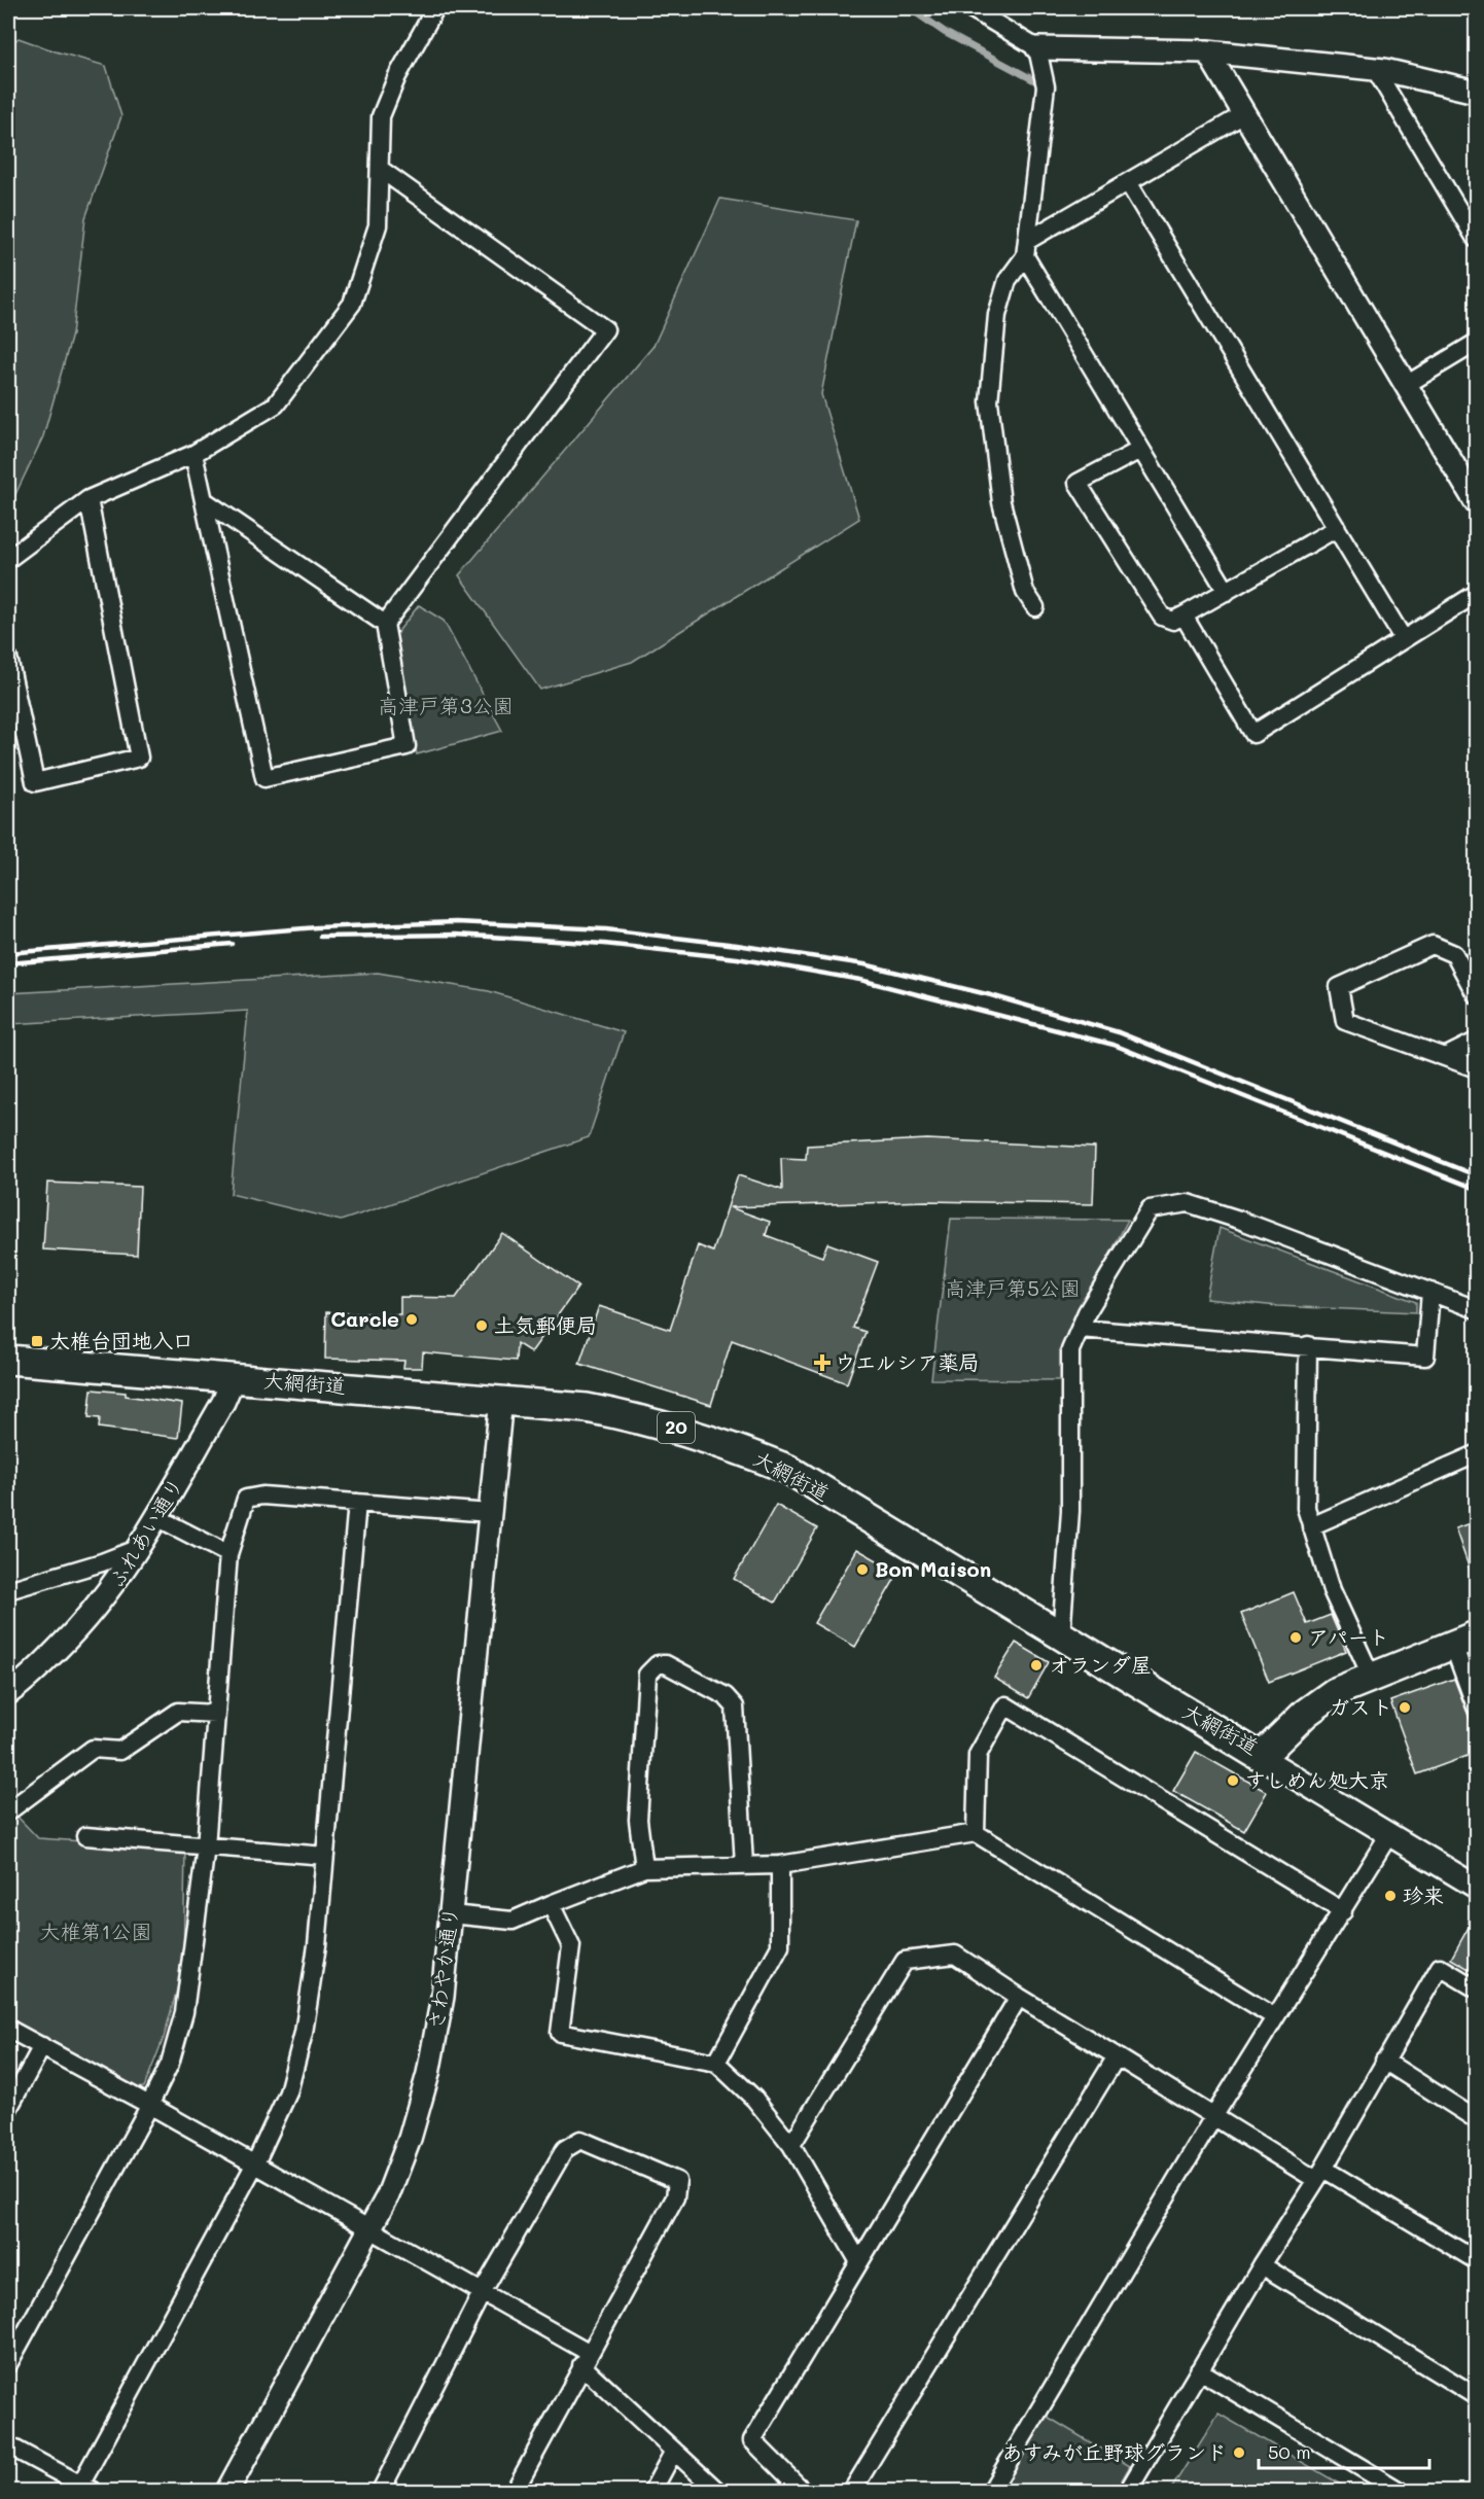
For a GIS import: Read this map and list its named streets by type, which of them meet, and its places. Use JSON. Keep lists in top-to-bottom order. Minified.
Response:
{"streets":{"main road":["大網街道","20"],"street":["ふれあい通り","さわやか通り"]},"crossings":[["大網街道","ふれあい通り"],["大網街道","さわやか通り"]],"parks":["高津戸第3公園","高津戸第5公園","大椎第1公園"],"places":{"other":["Carcle","土気郵便局","Bon Maison","アパート","オランダ屋","ガスト","すしめん処大京","珍来","あすみが丘野球グランド"],"transit":["大椎台団地入口"],"health":["ウエルシア薬局"]},"scale_bar":"50 m"}
